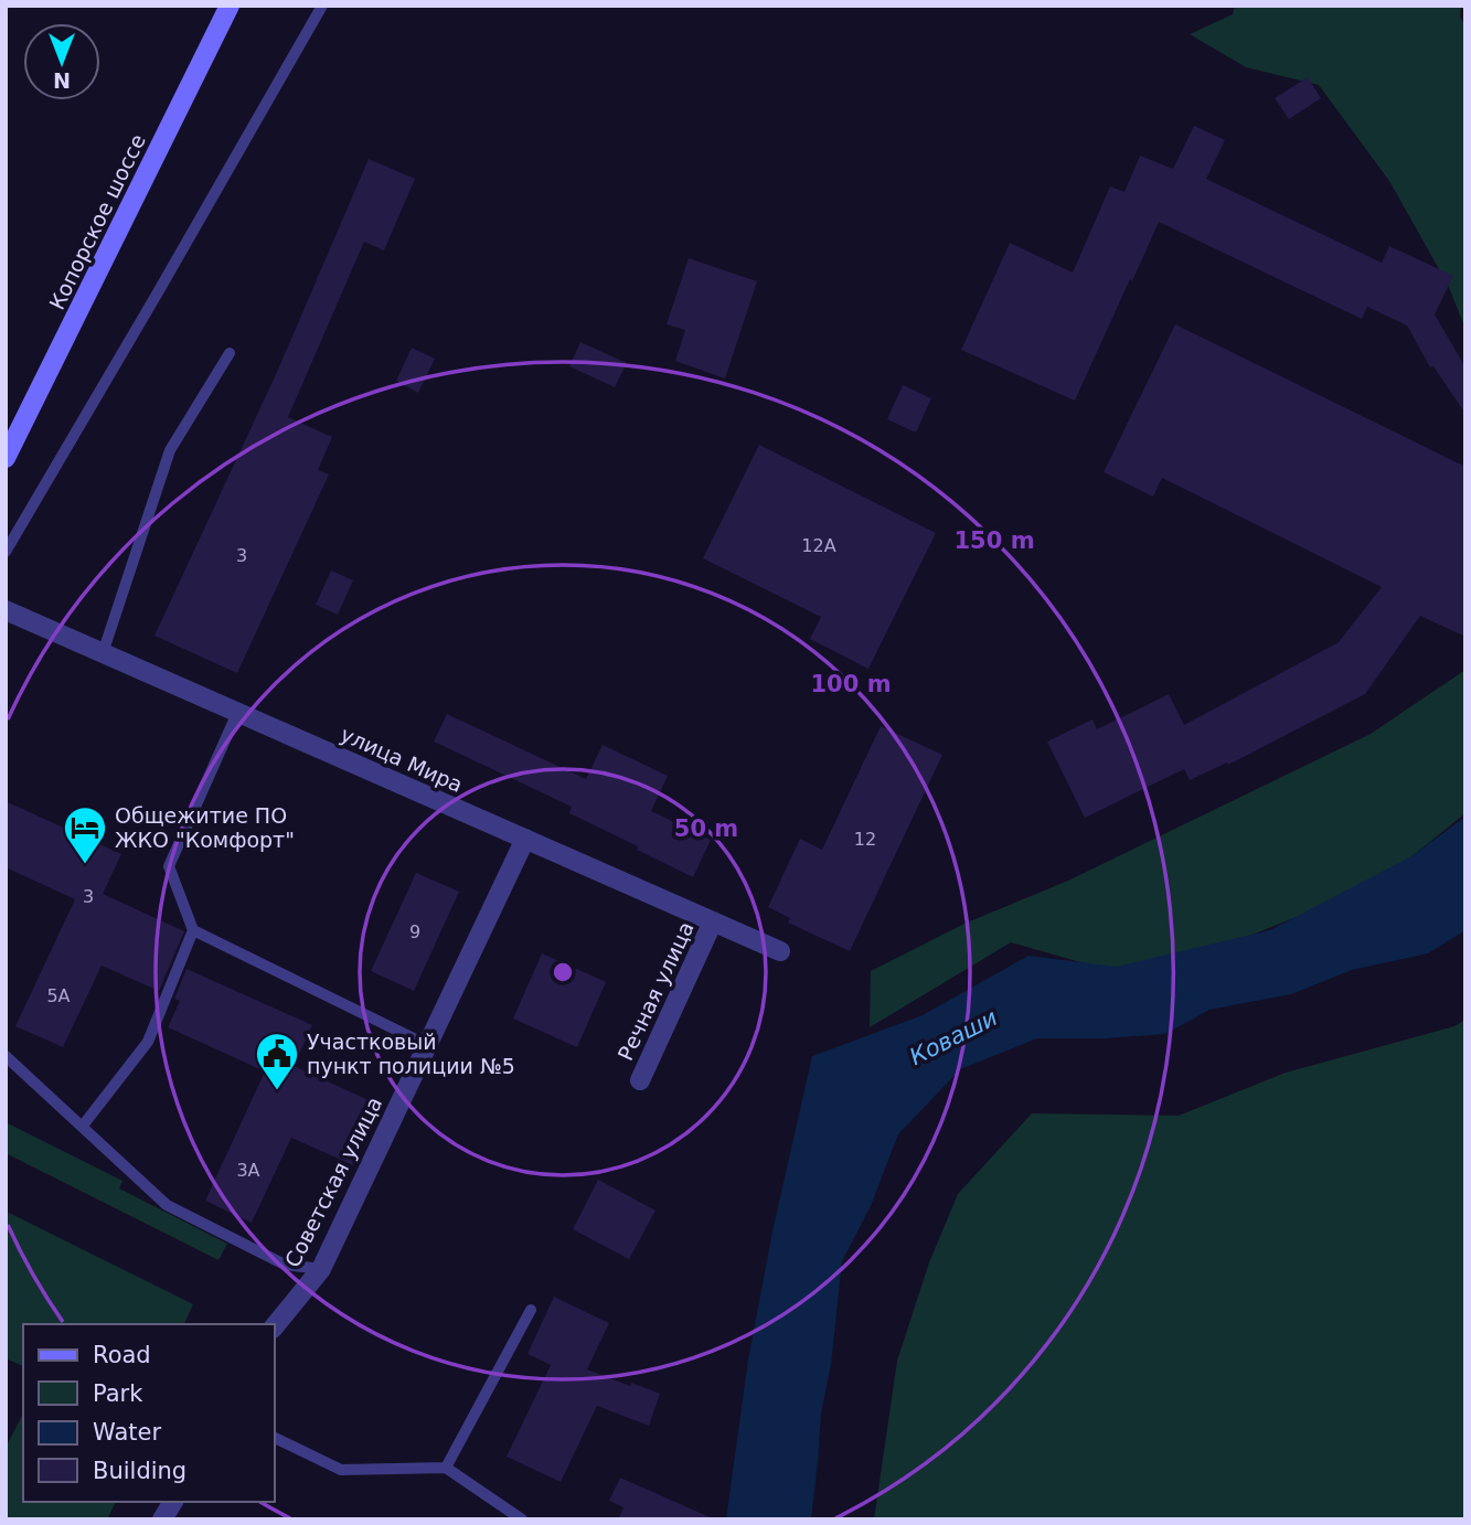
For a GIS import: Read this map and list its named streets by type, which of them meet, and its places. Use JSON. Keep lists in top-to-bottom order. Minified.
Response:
{"streets":{"main road":["Копорское шоссе"],"street":["улица Мира","Речная улица","Советская улица"]},"crossings":[["улица Мира","Речная улица"],["улица Мира","Советская улица"]],"water":["Коваши"],"places":{"hotel":["Общежитие ПО ЖКО \"Комфорт\""],"public building":["Участковый пункт полиции №5"]},"house_numbers":["12А","3","12","3","9","5А","3А"],"legend":["Road","Park","Water","Building"],"north":"bottom","rings":["150 m","100 m","50 m"]}
